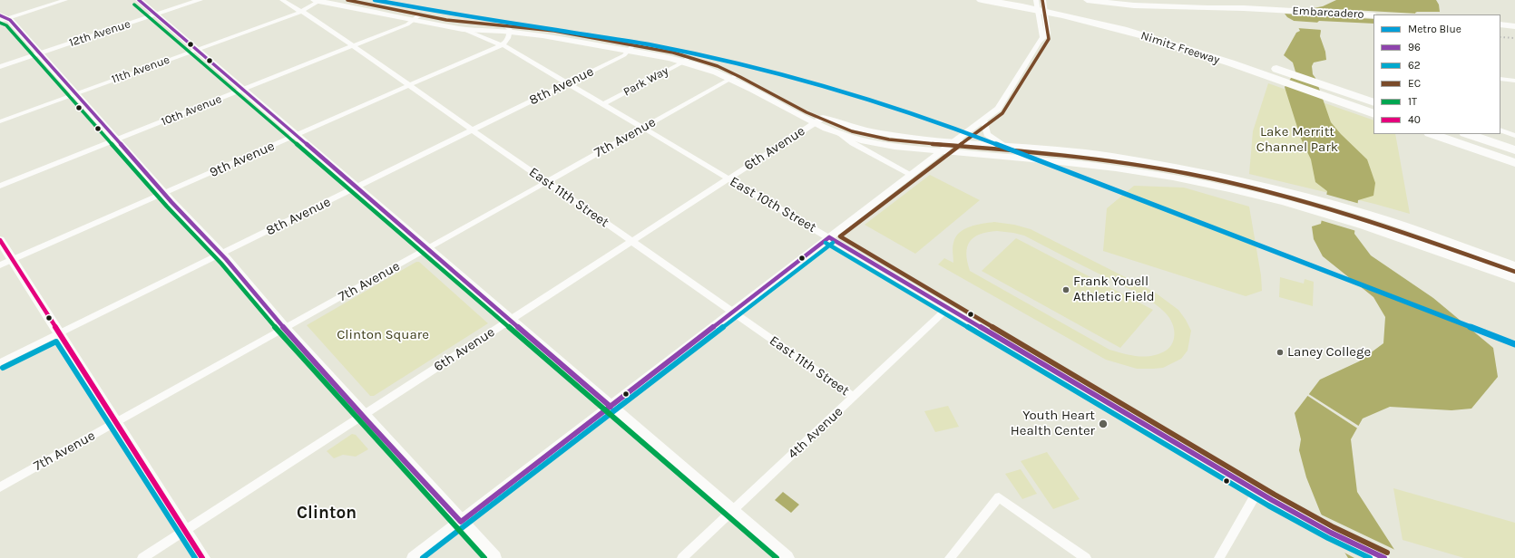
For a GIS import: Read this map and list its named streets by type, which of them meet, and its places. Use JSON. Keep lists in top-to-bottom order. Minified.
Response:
{"streets":{"highway":["Nimitz Freeway"],"main road":["Embarcadero"],"street":["12th Avenue","11th Avenue","Park Way","8th Avenue","10th Avenue","7th Avenue","6th Avenue","9th Avenue","East 11th Street","East 10th Street","4th Avenue"]},"crossings":[["11th Avenue","East 11th Street"],["Park Way","East 10th Street"],["8th Avenue","East 11th Street"],["8th Avenue","East 10th Street"],["10th Avenue","East 11th Street"],["7th Avenue","East 11th Street"],["7th Avenue","East 10th Street"],["6th Avenue","East 11th Street"],["6th Avenue","East 10th Street"],["9th Avenue","East 11th Street"],["9th Avenue","East 10th Street"],["East 11th Street","4th Avenue"],["East 10th Street","4th Avenue"]],"districts":["Clinton"],"parks":["Lake Merritt Channel Park","Clinton Square"],"places":["Frank Youell Athletic Field","Laney College","Youth Heart Health Center"],"lines":["metro line Blue","transit line 96","transit line EC","transit line 1T","transit line 40","transit line 62"],"legend":["Metro Blue","96","62","EC","1T","40"]}
